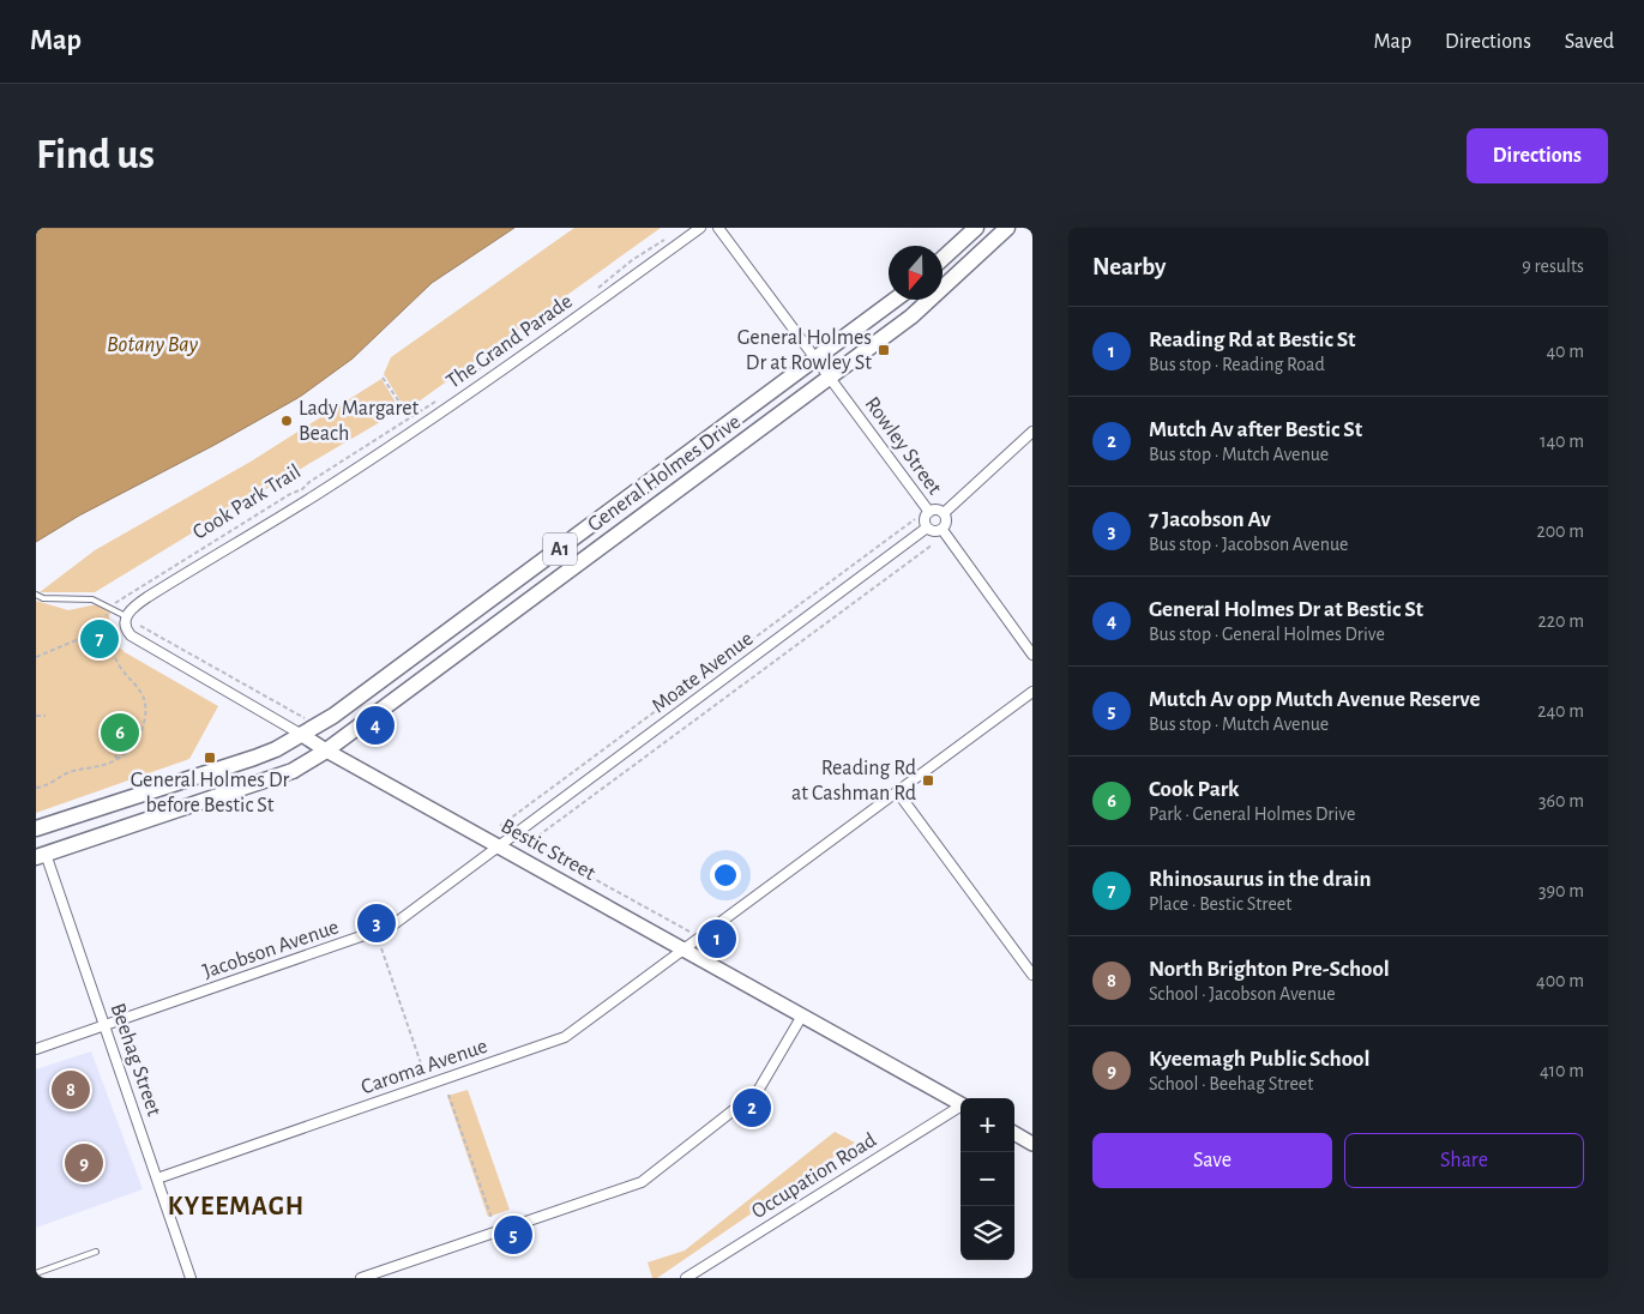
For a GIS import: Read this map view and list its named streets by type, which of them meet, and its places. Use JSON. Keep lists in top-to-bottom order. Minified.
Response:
{"streets":{"highway":["General Holmes Drive","A1"],"main road":["Bestic Street"],"street":["The Grand Parade","Rowley Street","Moate Avenue","Jacobson Avenue","Beehag Street","Caroma Avenue","Occupation Road"],"path":["Cook Park Trail"]},"crossings":[["The Grand Parade","Bestic Street"],["Rowley Street","General Holmes Drive"],["Rowley Street","Moate Avenue"],["General Holmes Drive","Bestic Street"],["General Holmes Drive","Beehag Street"],["Moate Avenue","Bestic Street"],["Moate Avenue","Jacobson Avenue"],["Bestic Street","Jacobson Avenue"],["Bestic Street","Caroma Avenue"],["Jacobson Avenue","Beehag Street"],["Beehag Street","Caroma Avenue"]],"districts":["KYEEMAGH"],"water":["Botany Bay"],"places":{"transit":["General Holmes Dr at Rowley St","General Holmes Dr before Bestic St","Reading Rd at Cashman Rd"],"other":["Lady Margaret Beach"]},"north":"bottom","page":{"header":"Map","nav":["Map","Directions","Saved"],"buttons":["Directions",["Save","Share"]],"title":"Find us","heading":["Nearby","9 results"],"list":[{"mark":"1","name":"Reading Rd at Bestic St","note":"Bus stop · Reading Road","value":"40 m"},{"mark":"2","name":"Mutch Av after Bestic St","note":"Bus stop · Mutch Avenue","value":"140 m"},{"mark":"3","name":"7 Jacobson Av","note":"Bus stop · Jacobson Avenue","value":"200 m"},{"mark":"4","name":"General Holmes Dr at Bestic St","note":"Bus stop · General Holmes Drive","value":"220 m"},{"mark":"5","name":"Mutch Av opp Mutch Avenue Reserve","note":"Bus stop · Mutch Avenue","value":"240 m"},{"mark":"6","name":"Cook Park","note":"Park · General Holmes Drive","value":"360 m"},{"mark":"7","name":"Rhinosaurus in the drain","note":"Place · Bestic Street","value":"390 m"},{"mark":"8","name":"North Brighton Pre-School","note":"School · Jacobson Avenue","value":"400 m"},{"mark":"9","name":"Kyeemagh Public School","note":"School · Beehag Street","value":"410 m"}],"pins":["7","4","6","3","1","8","2","9","5"],"map_buttons":["+","−"]}}
